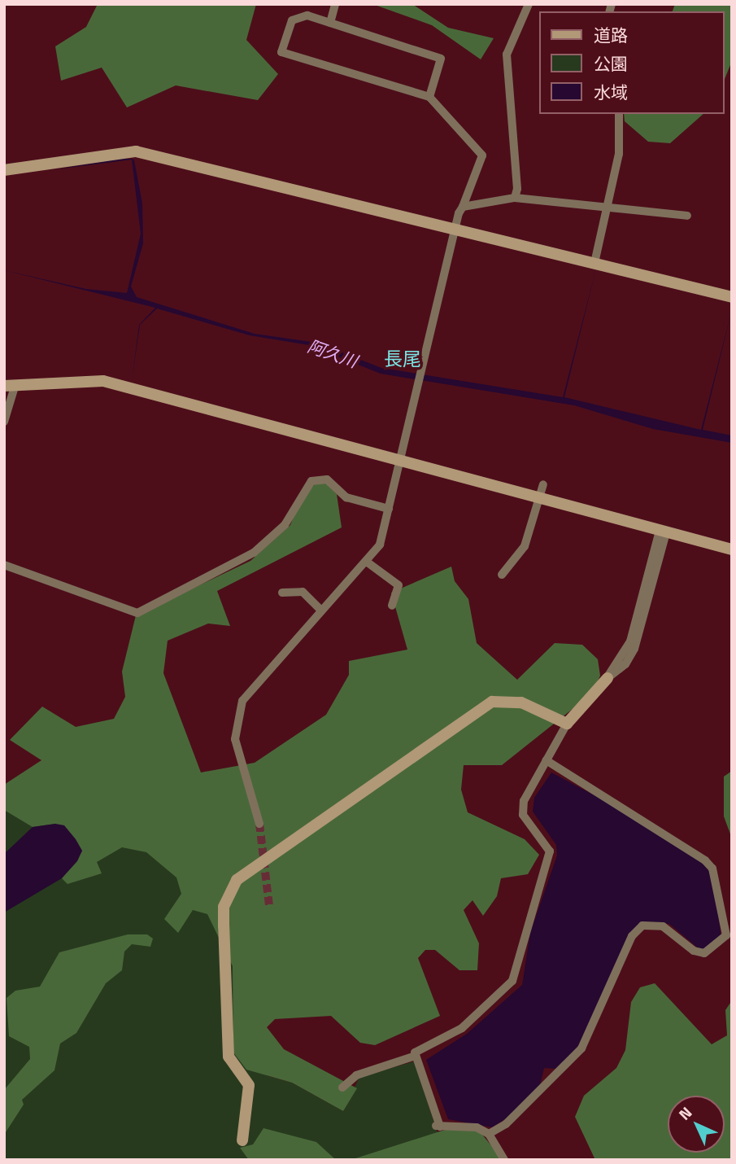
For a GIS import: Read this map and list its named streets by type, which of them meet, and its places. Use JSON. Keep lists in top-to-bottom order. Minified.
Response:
{"districts":["長尾"],"water":["阿久川"],"legend":["道路","公園","水域"],"north":"top left"}
